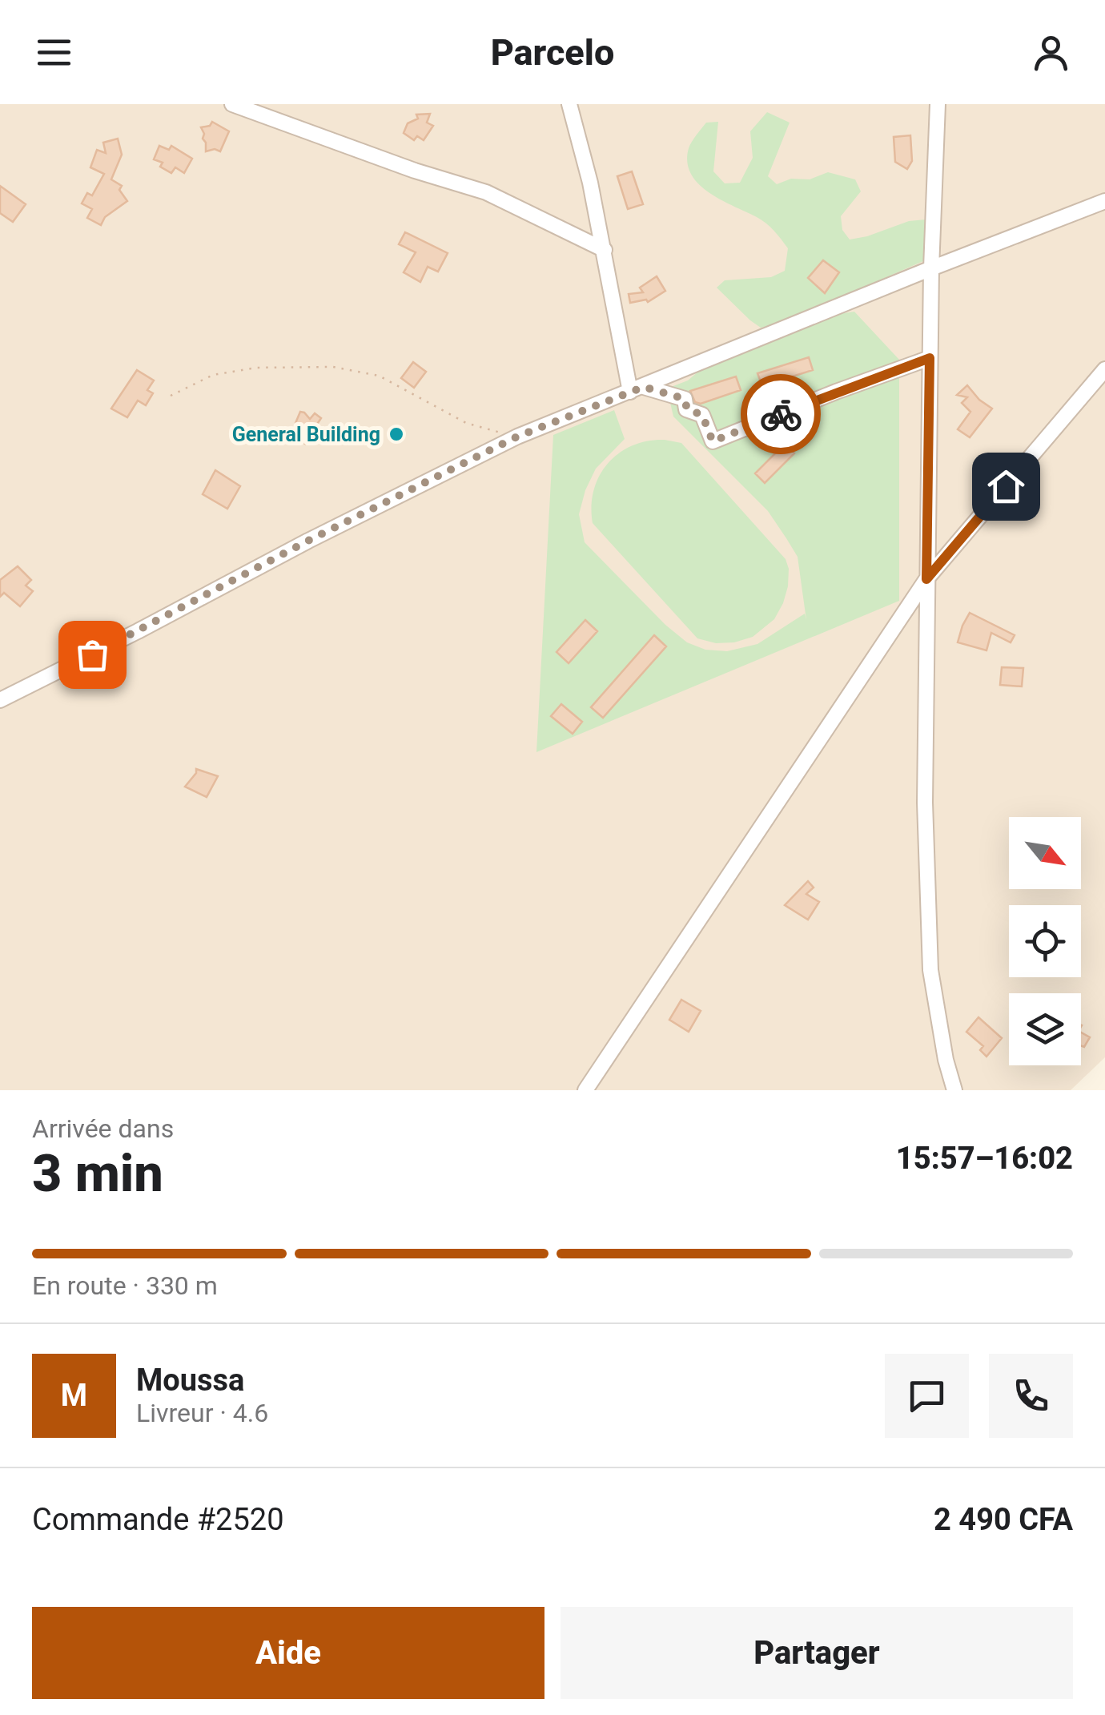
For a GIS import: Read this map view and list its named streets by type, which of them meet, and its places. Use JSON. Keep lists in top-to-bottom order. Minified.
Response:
{"places":["General Building"],"north":"bottom right","page":{"header":"Parcelo","heading":["3 min","Arrivée dans","15:57–16:02"],"panel":["Moussa","Livreur · 4.6","Commande #2520","2 490 CFA"],"bar":"En route · 330 m","round":"M","buttons":["Aide","Partager"]}}
